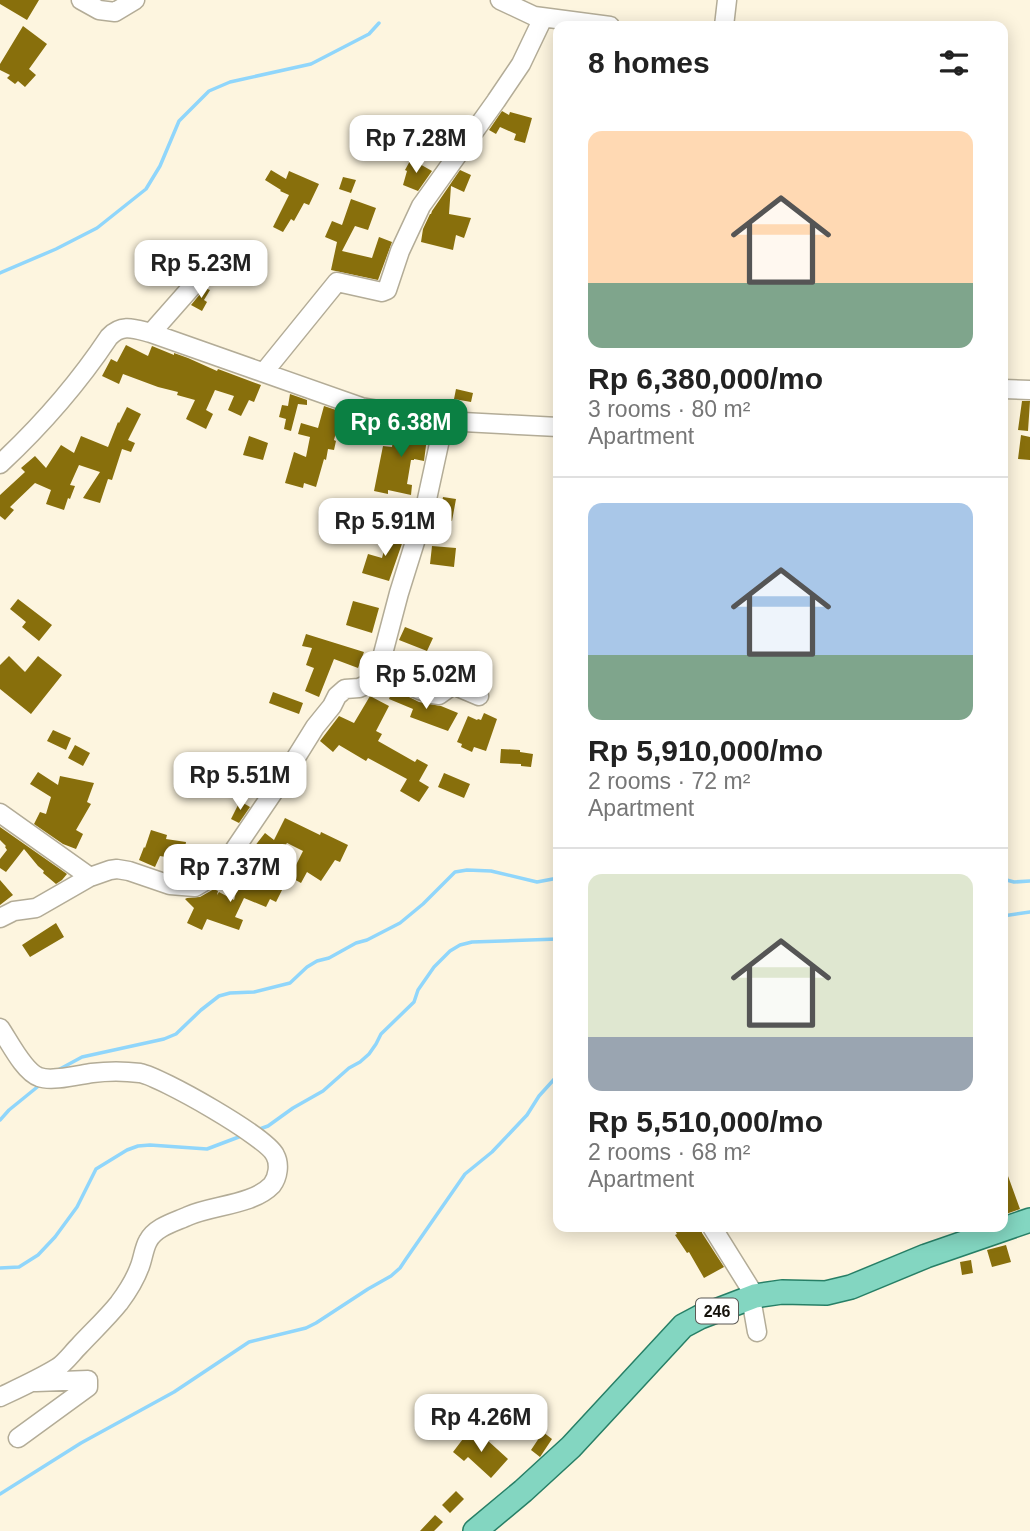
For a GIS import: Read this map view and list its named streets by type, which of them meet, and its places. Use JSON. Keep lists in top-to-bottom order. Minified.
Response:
{"streets":{"main road":["246"]},"page":{"heading":"8 homes","list":[{"name":"Rp 6,380,000/mo","note":"3 rooms · 80 m² · Apartment"},{"name":"Rp 5,910,000/mo","note":"2 rooms · 72 m² · Apartment"},{"name":"Rp 5,510,000/mo","note":"2 rooms · 68 m² · Apartment"}],"price":["Rp 7.28M","Rp 5.23M","Rp 6.38M","Rp 5.91M","Rp 5.02M","Rp 5.51M","Rp 7.37M","Rp 4.26M"]}}
